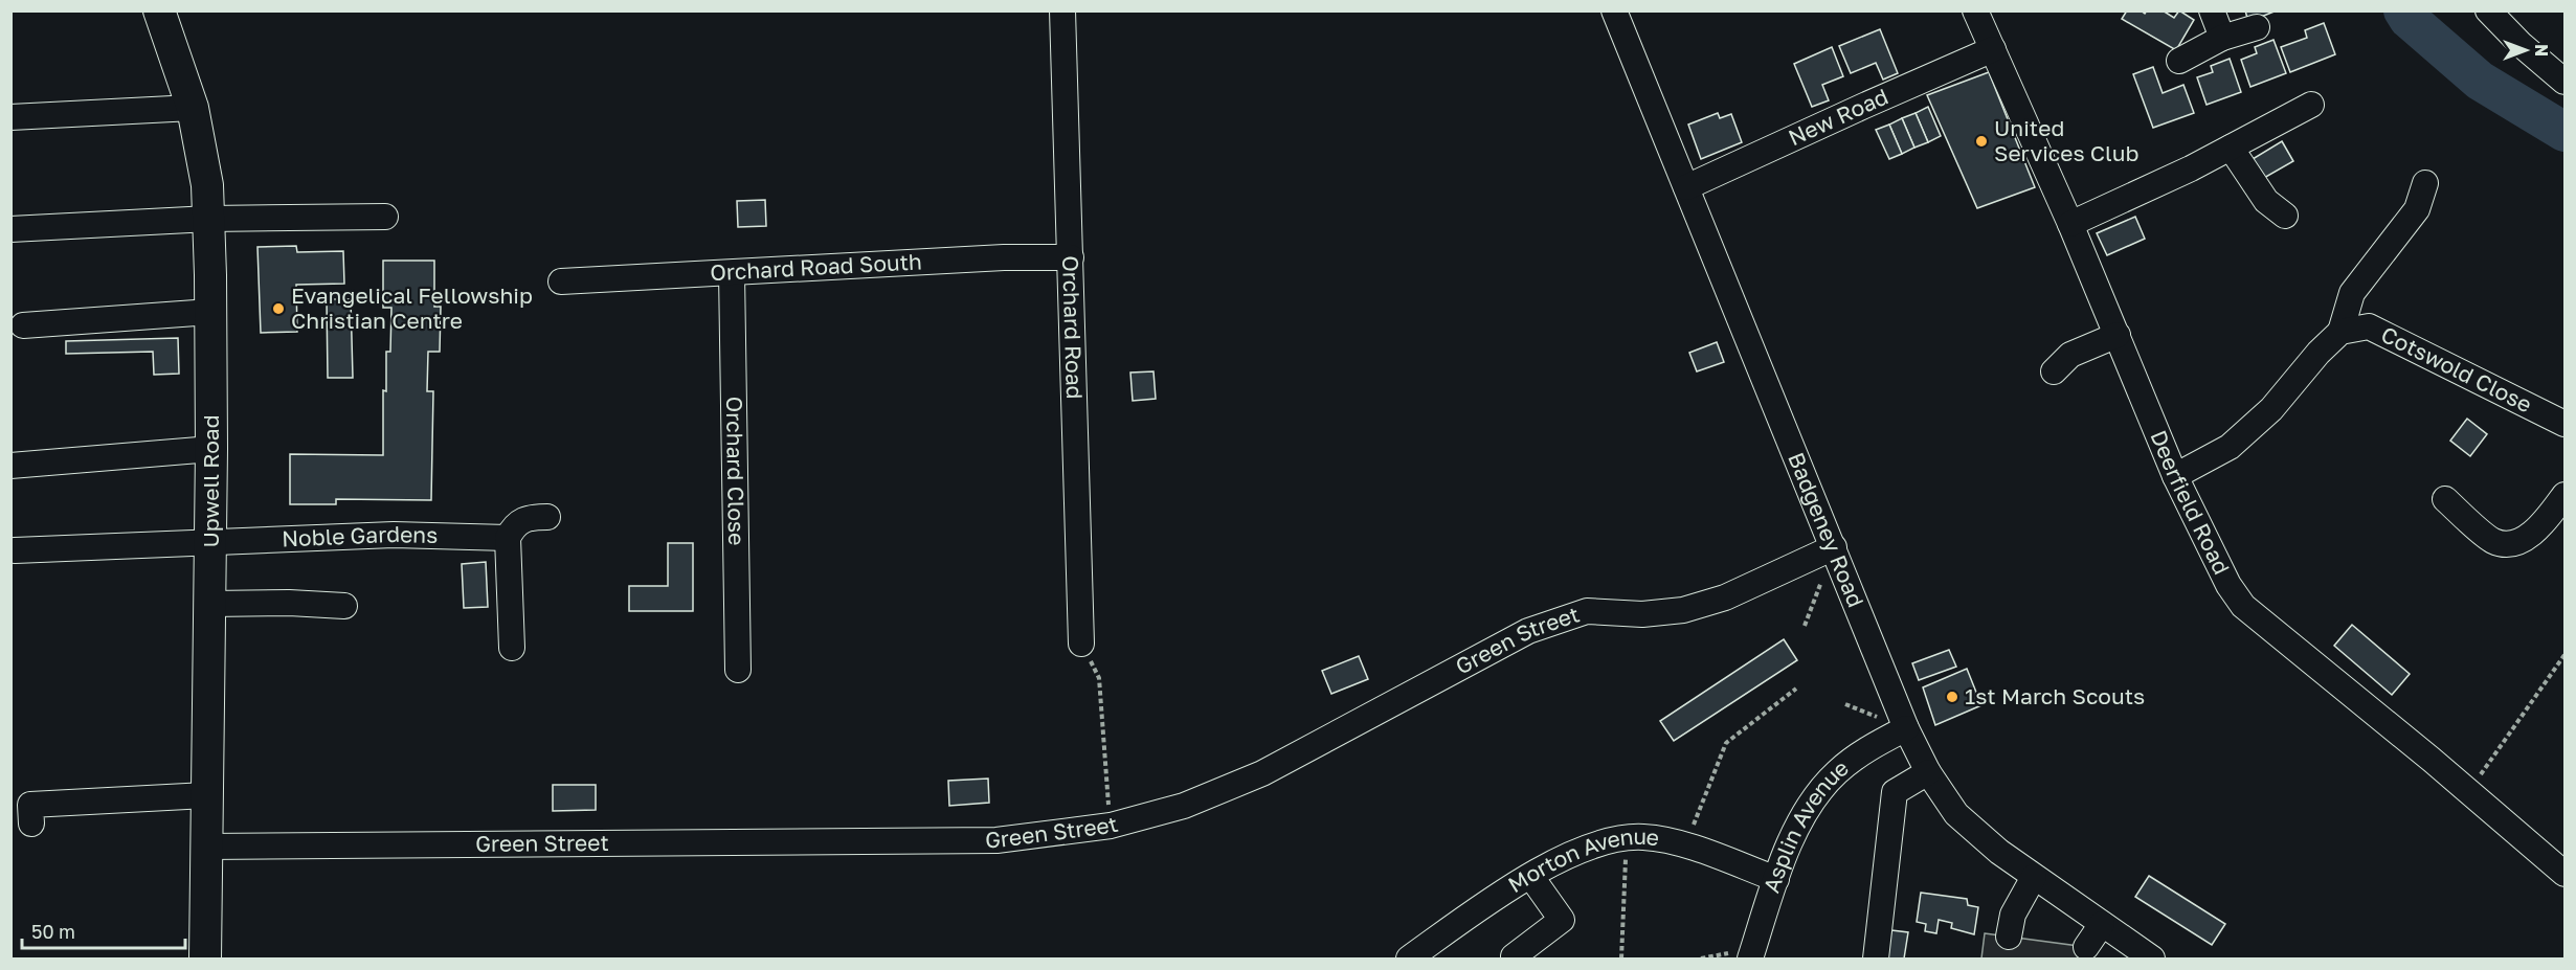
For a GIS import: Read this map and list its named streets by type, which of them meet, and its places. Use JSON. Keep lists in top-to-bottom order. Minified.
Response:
{"streets":{"main road":["Upwell Road"],"street":["New Road","Orchard Road South","Orchard Road","Cotswold Close","Orchard Close","Deerfield Road","Badgeney Road","Noble Gardens","Green Street","Asplin Avenue","Morton Avenue"]},"crossings":[["New Road","Deerfield Road"],["New Road","Badgeney Road"],["Orchard Road South","Orchard Road"],["Orchard Road South","Orchard Close"],["Upwell Road","Noble Gardens"],["Upwell Road","Green Street"],["Badgeney Road","Green Street"],["Badgeney Road","Asplin Avenue"],["Asplin Avenue","Morton Avenue"]],"places":["United Services Club","Evangelical Fellowship Christian Centre","1st March Scouts"],"scale_bar":"50 m","north":"right"}
